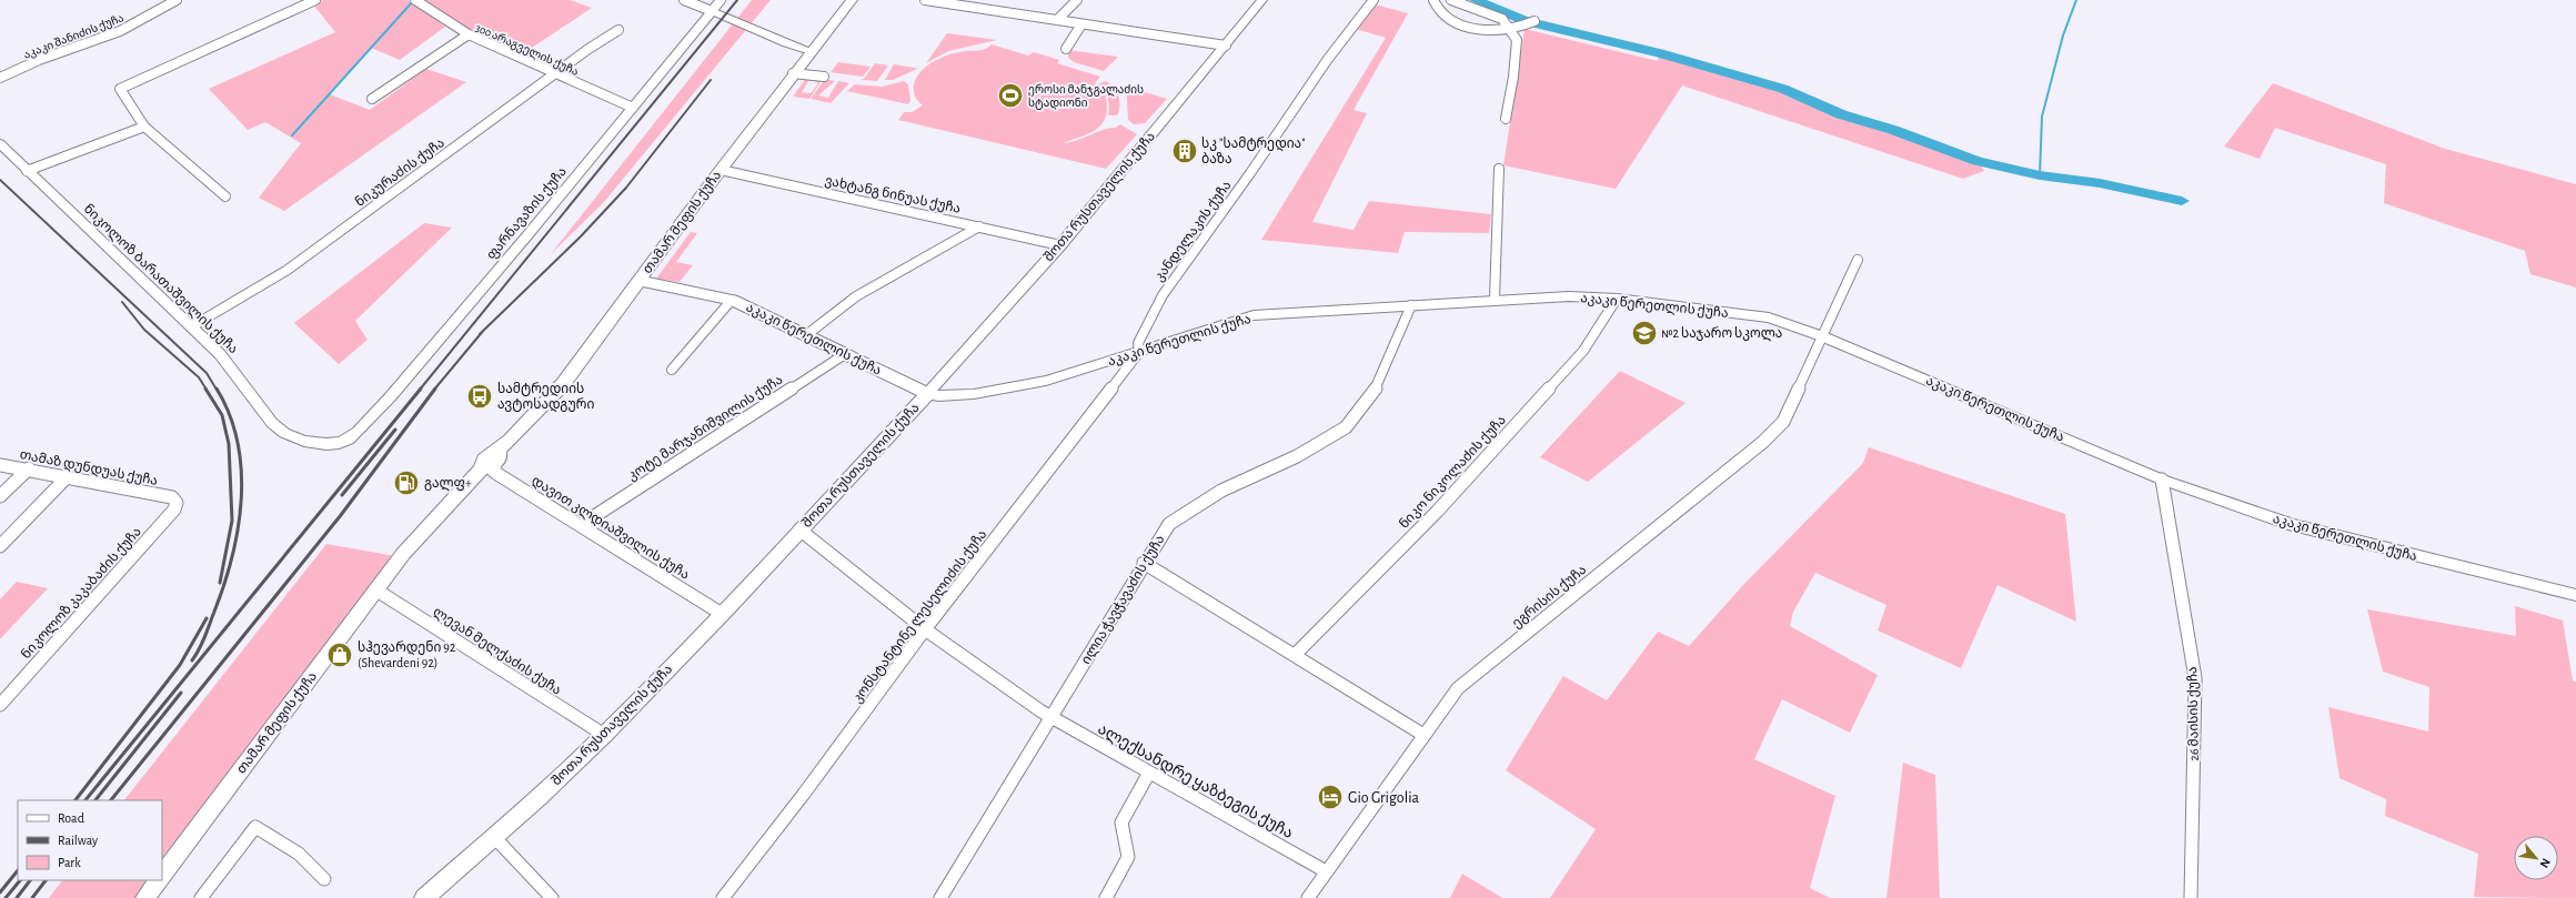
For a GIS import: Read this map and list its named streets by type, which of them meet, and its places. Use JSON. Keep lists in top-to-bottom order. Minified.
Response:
{"streets":{"main road":["შოთა რუსთაველის ქუჩა","თამარ მეფის ქუჩა","აკაკი წერეთლის ქუჩა"],"street":["აკაკი შანიძის ქუჩა","300 არაგველის ქუჩა","ნიკურაძის ქუჩა","ვახტანგ ნინუას ქუჩა","ფარნავაზის ქუჩა","კანდელაკის ქუჩა","ნიკოლოზ ბარათაშვილის ქუჩა","კოტე მარჯანიშვილის ქუჩა","თამაზ დუნდუას ქუჩა","ნიკო ნიკოლაძის ქუჩა","დავით კლდიაშვილის ქუჩა","ნიკოლოზ კაკაბაძის ქუჩა","ეგრისის ქუჩა","ილია ჭავჭავაძის ქუჩა","კონსტანტინე ლესელიძის ქუჩა","ლევან მელქაძის ქუჩა","26 მაისის ქუჩა","ალექსანდრე ყაზბეგის ქუჩა"]},"crossings":[["300 არაგველის ქუჩა","ნიკურაძის ქუჩა"],["300 არაგველის ქუჩა","ფარნავაზის ქუჩა"],["ნიკურაძის ქუჩა","ნიკოლოზ ბარათაშვილის ქუჩა"],["ვახტანგ ნინუას ქუჩა","შოთა რუსთაველის ქუჩა"],["ვახტანგ ნინუას ქუჩა","თამარ მეფის ქუჩა"],["შოთა რუსთაველის ქუჩა","აკაკი წერეთლის ქუჩა"],["შოთა რუსთაველის ქუჩა","დავით კლდიაშვილის ქუჩა"],["შოთა რუსთაველის ქუჩა","ლევან მელქაძის ქუჩა"],["შოთა რუსთაველის ქუჩა","ალექსანდრე ყაზბეგის ქუჩა"],["ფარნავაზის ქუჩა","ნიკოლოზ ბარათაშვილის ქუჩა"],["თამარ მეფის ქუჩა","აკაკი წერეთლის ქუჩა"],["თამარ მეფის ქუჩა","დავით კლდიაშვილის ქუჩა"],["თამარ მეფის ქუჩა","ლევან მელქაძის ქუჩა"],["კანდელაკის ქუჩა","აკაკი წერეთლის ქუჩა"],["კანდელაკის ქუჩა","კონსტანტინე ლესელიძის ქუჩა"],["აკაკი წერეთლის ქუჩა","კოტე მარჯანიშვილის ქუჩა"],["აკაკი წერეთლის ქუჩა","ნიკო ნიკოლაძის ქუჩა"],["აკაკი წერეთლის ქუჩა","ეგრისის ქუჩა"],["აკაკი წერეთლის ქუჩა","ილია ჭავჭავაძის ქუჩა"],["აკაკი წერეთლის ქუჩა","კონსტანტინე ლესელიძის ქუჩა"],["აკაკი წერეთლის ქუჩა","26 მაისის ქუჩა"],["კოტე მარჯანიშვილის ქუჩა","დავით კლდიაშვილის ქუჩა"],["თამაზ დუნდუას ქუჩა","ნიკოლოზ კაკაბაძის ქუჩა"],["ეგრისის ქუჩა","ალექსანდრე ყაზბეგის ქუჩა"],["ილია ჭავჭავაძის ქუჩა","ალექსანდრე ყაზბეგის ქუჩა"],["კონსტანტინე ლესელიძის ქუჩა","ალექსანდრე ყაზბეგის ქუჩა"]],"places":{"sports":["ეროსი მანჯგალაძის სტადიონი"],"building":["სკ \"სამტრედია\" ბაზა"],"school or university":["№2 საჯარო სკოლა"],"bus stop":["სამტრედიის ავტოსადგური"],"fuel station":["გალფ+"],"shop":["სჰევარდენი 92 (Shevardeni 92)"],"hotel":["Gio Grigolia"]},"legend":["Road","Railway","Park"],"north":"bottom right"}
